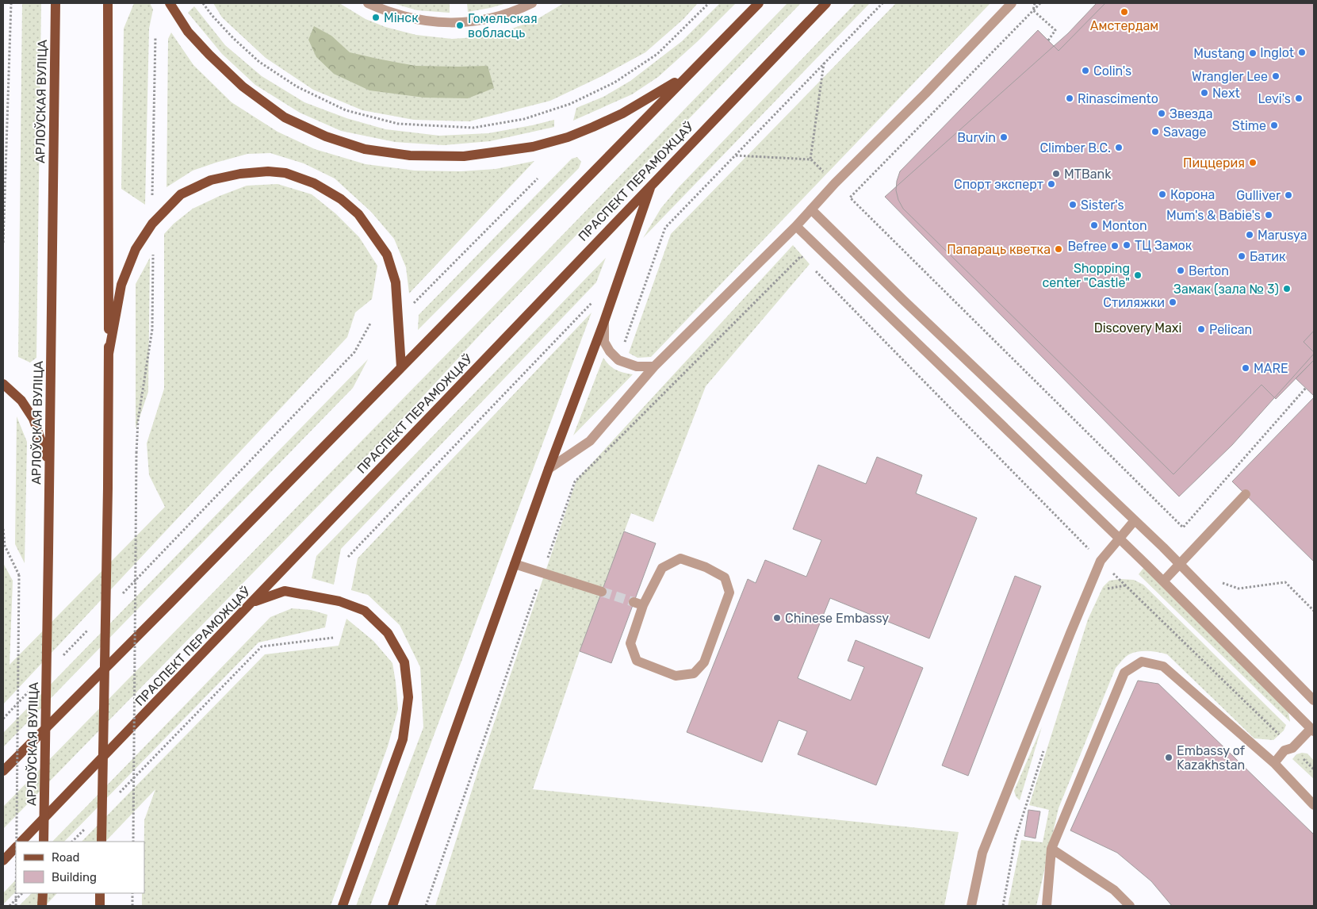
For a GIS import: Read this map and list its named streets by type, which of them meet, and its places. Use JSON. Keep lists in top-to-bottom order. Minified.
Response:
{"streets":{"main road":["АРЛОЎСКАЯ ВУЛІЦА","ПРАСПЕКТ ПЕРАМОЖЦАЎ"]},"parks":["Discovery Maxi"],"places":["Амстердам","Мінск","Гомельская вобласць","Inglot","Mustang","Colin's","Wrangler Lee","Next","Rinascimento","Levi's","Звезда","Stime","Savage","Burvin","Climber B.C.","Пиццерия","MTBank","Спорт эксперт","Корона","Gulliver","Sister's","Mum's & Babie's","Monton","Marusya","ТЦ Замок","Befree","Папараць кветка","Батик","Berton","Shopping center \"Castle\"","Замак (зала № 3)","Стиляжки","Pelican","MARE","Chinese Embassy","Embassy of Kazakhstan"],"legend":["Road","Building"]}
